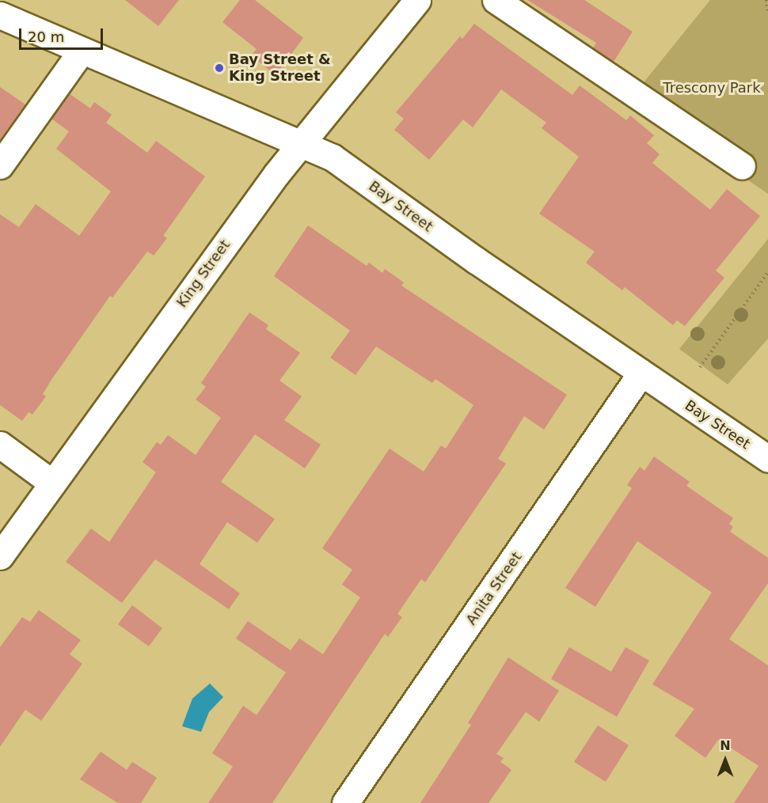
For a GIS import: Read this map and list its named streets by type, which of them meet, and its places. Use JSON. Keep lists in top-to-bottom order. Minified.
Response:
{"streets":{"street":["Bay Street","King Street","Anita Street"]},"crossings":[["Bay Street","King Street"],["Bay Street","Anita Street"]],"parks":["Trescony Park"],"places":["Bay Street & King Street"],"scale_bar":"20 m","north":"top"}
